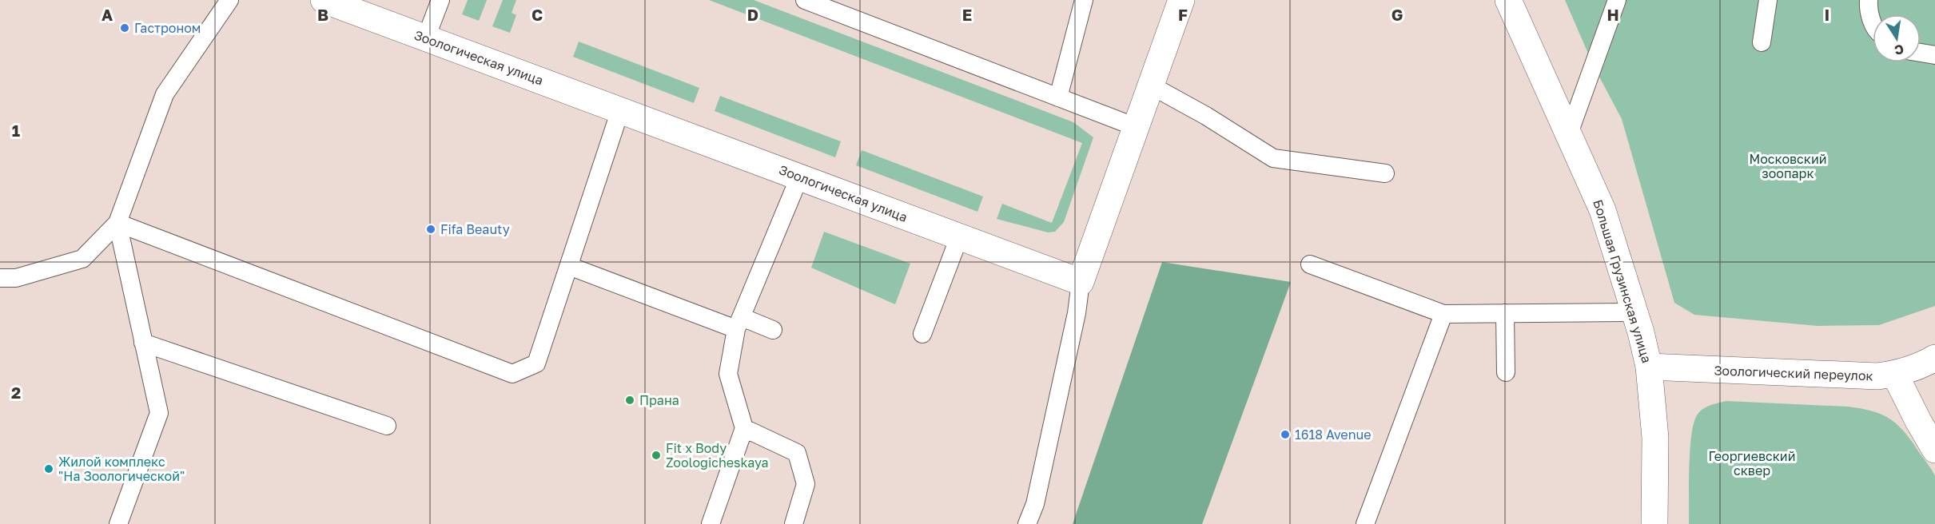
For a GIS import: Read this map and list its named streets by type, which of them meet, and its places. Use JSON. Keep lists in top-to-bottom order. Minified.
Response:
{"streets":{"street":["Зоологическая улица","Большая Грузинская улица","Зоологический переулок"]},"crossings":[["Большая Грузинская улица","Зоологический переулок"]],"parks":["Московский зоопарк","Георгиевский сквер"],"places":["Гастроном","Fifa Beauty","Прана","1618 Avenue","Fit x Body Zoologicheskaya","Жилой комплекс \"На Зоологической\""],"north":"bottom","grid":{"columns":["A","B","C","D","E","F","G","H","I"],"rows":["1","2"]}}
